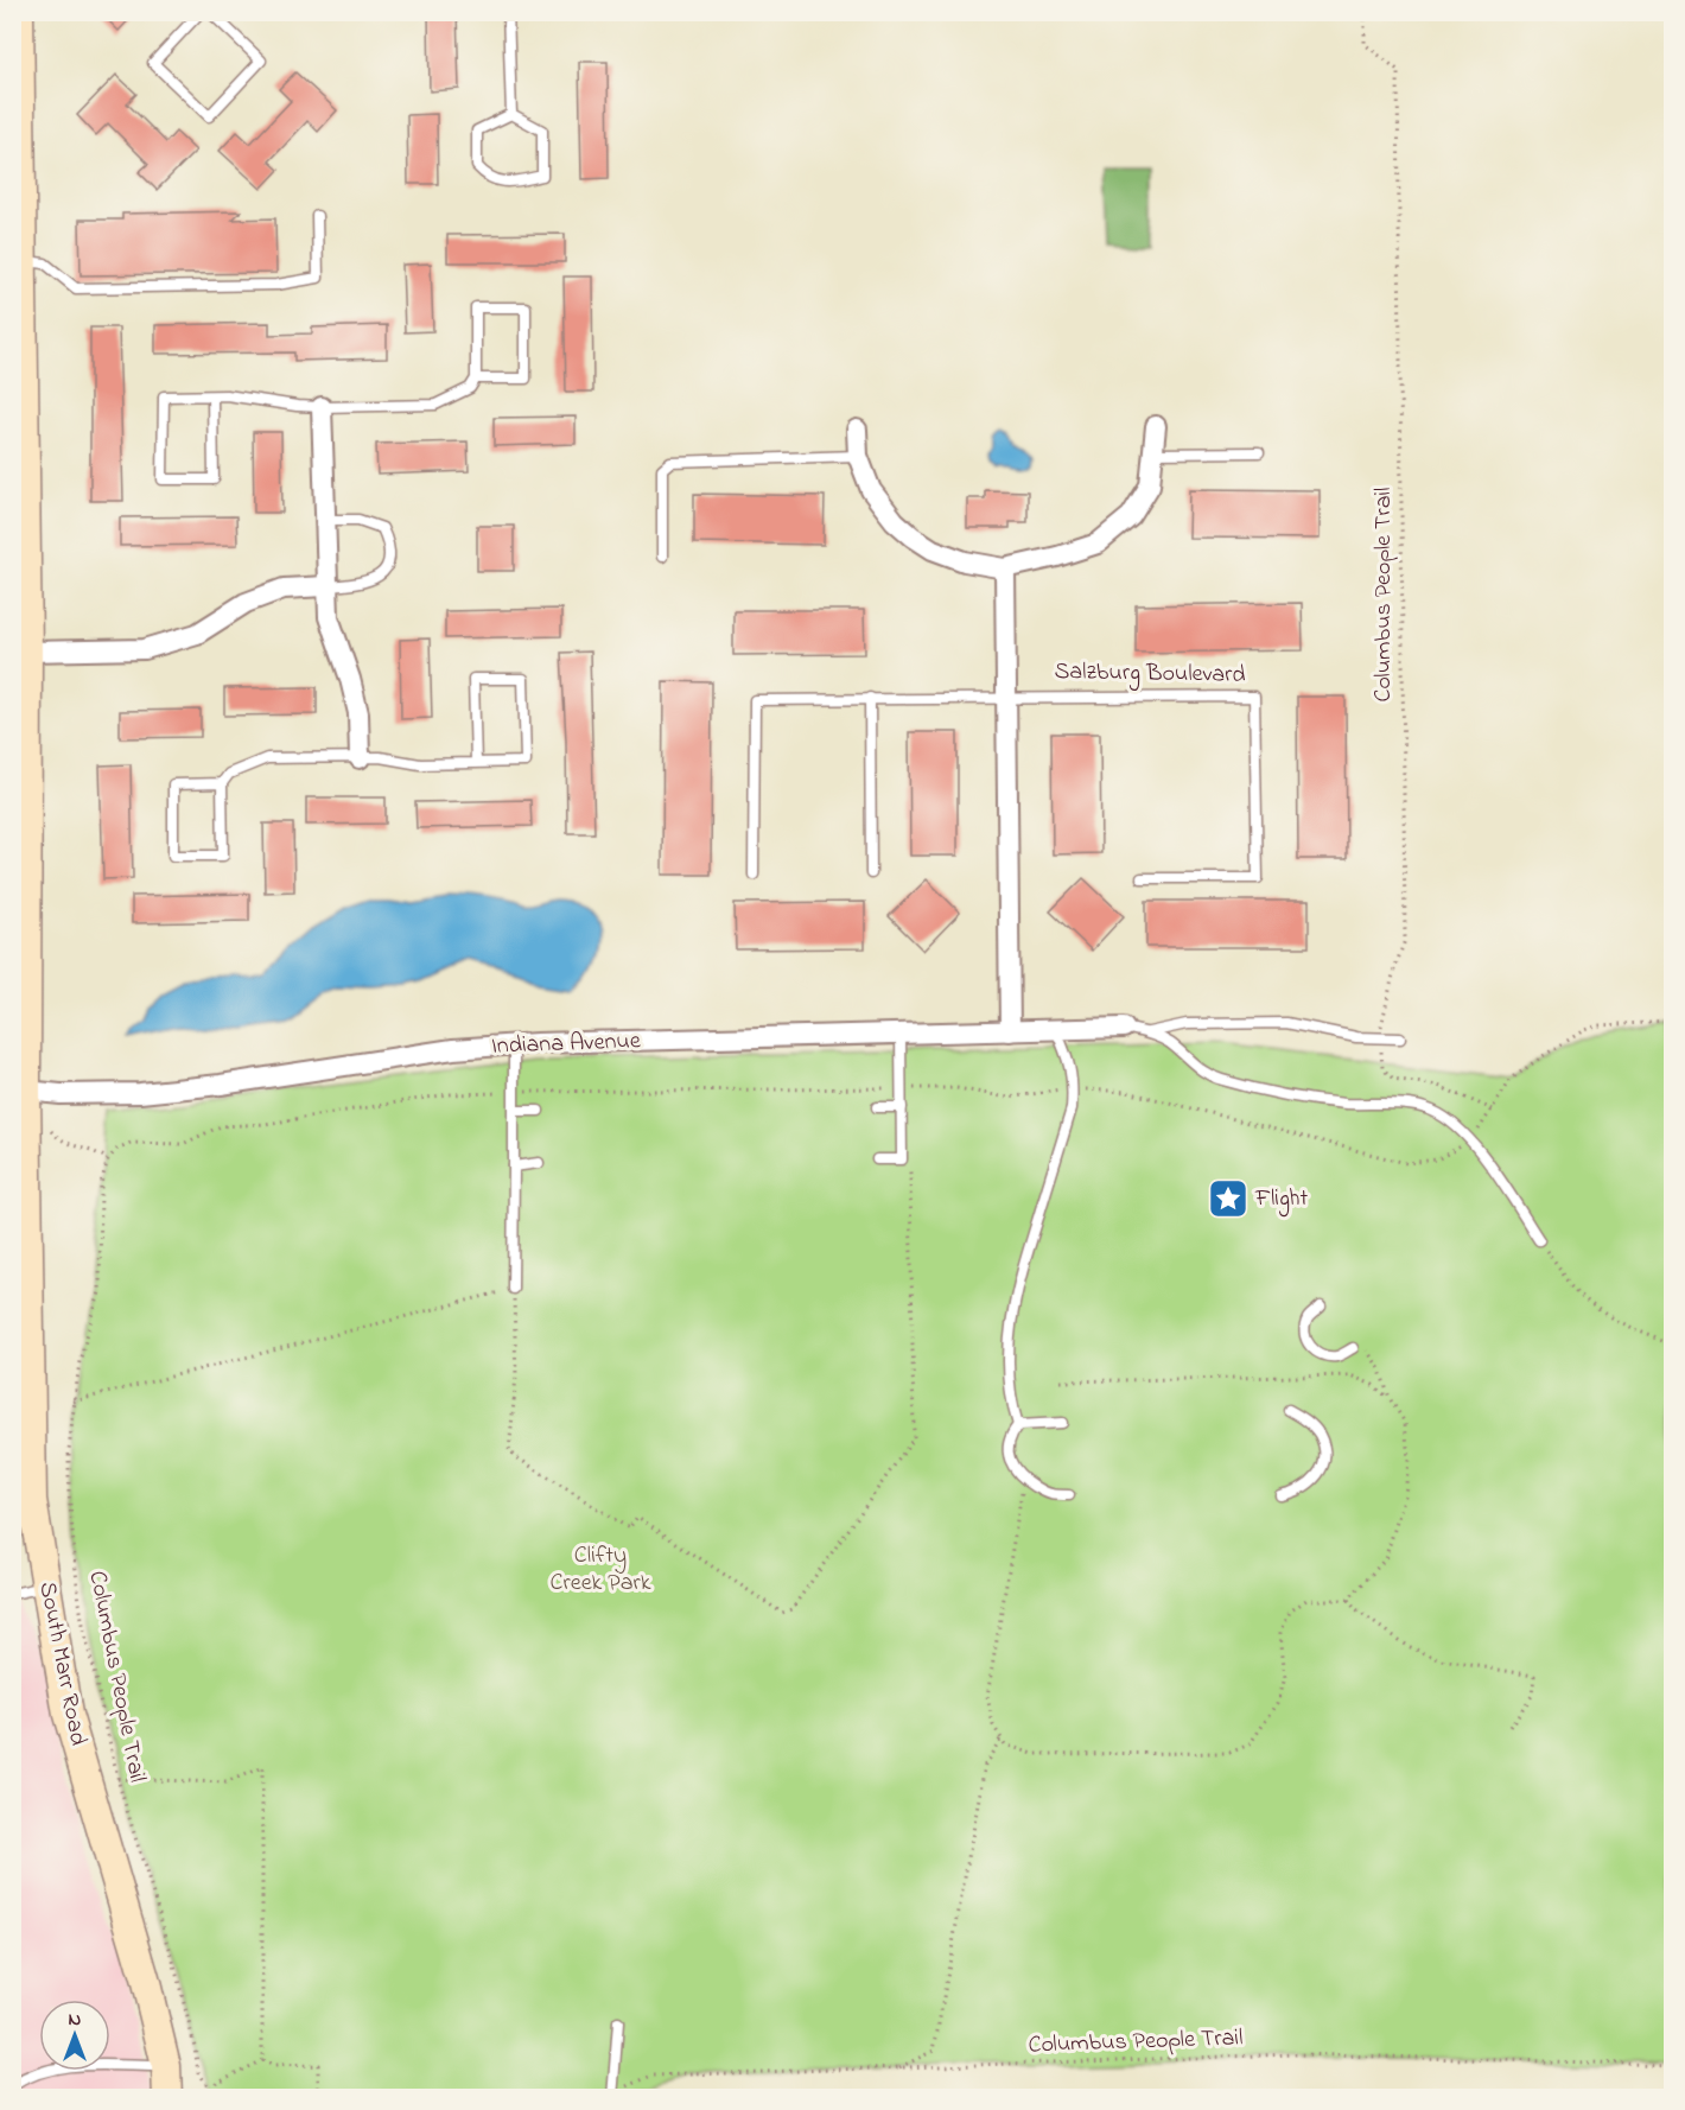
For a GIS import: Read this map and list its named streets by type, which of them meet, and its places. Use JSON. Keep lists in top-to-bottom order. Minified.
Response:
{"streets":{"street":["Indiana Avenue","South Marr Road"],"lane":["Salzburg Boulevard"],"path":["Columbus People Trail"]},"crossings":[["Indiana Avenue","South Marr Road"]],"parks":["Clifty Creek Park"],"places":{"place":["Flight"]},"north":"top"}
